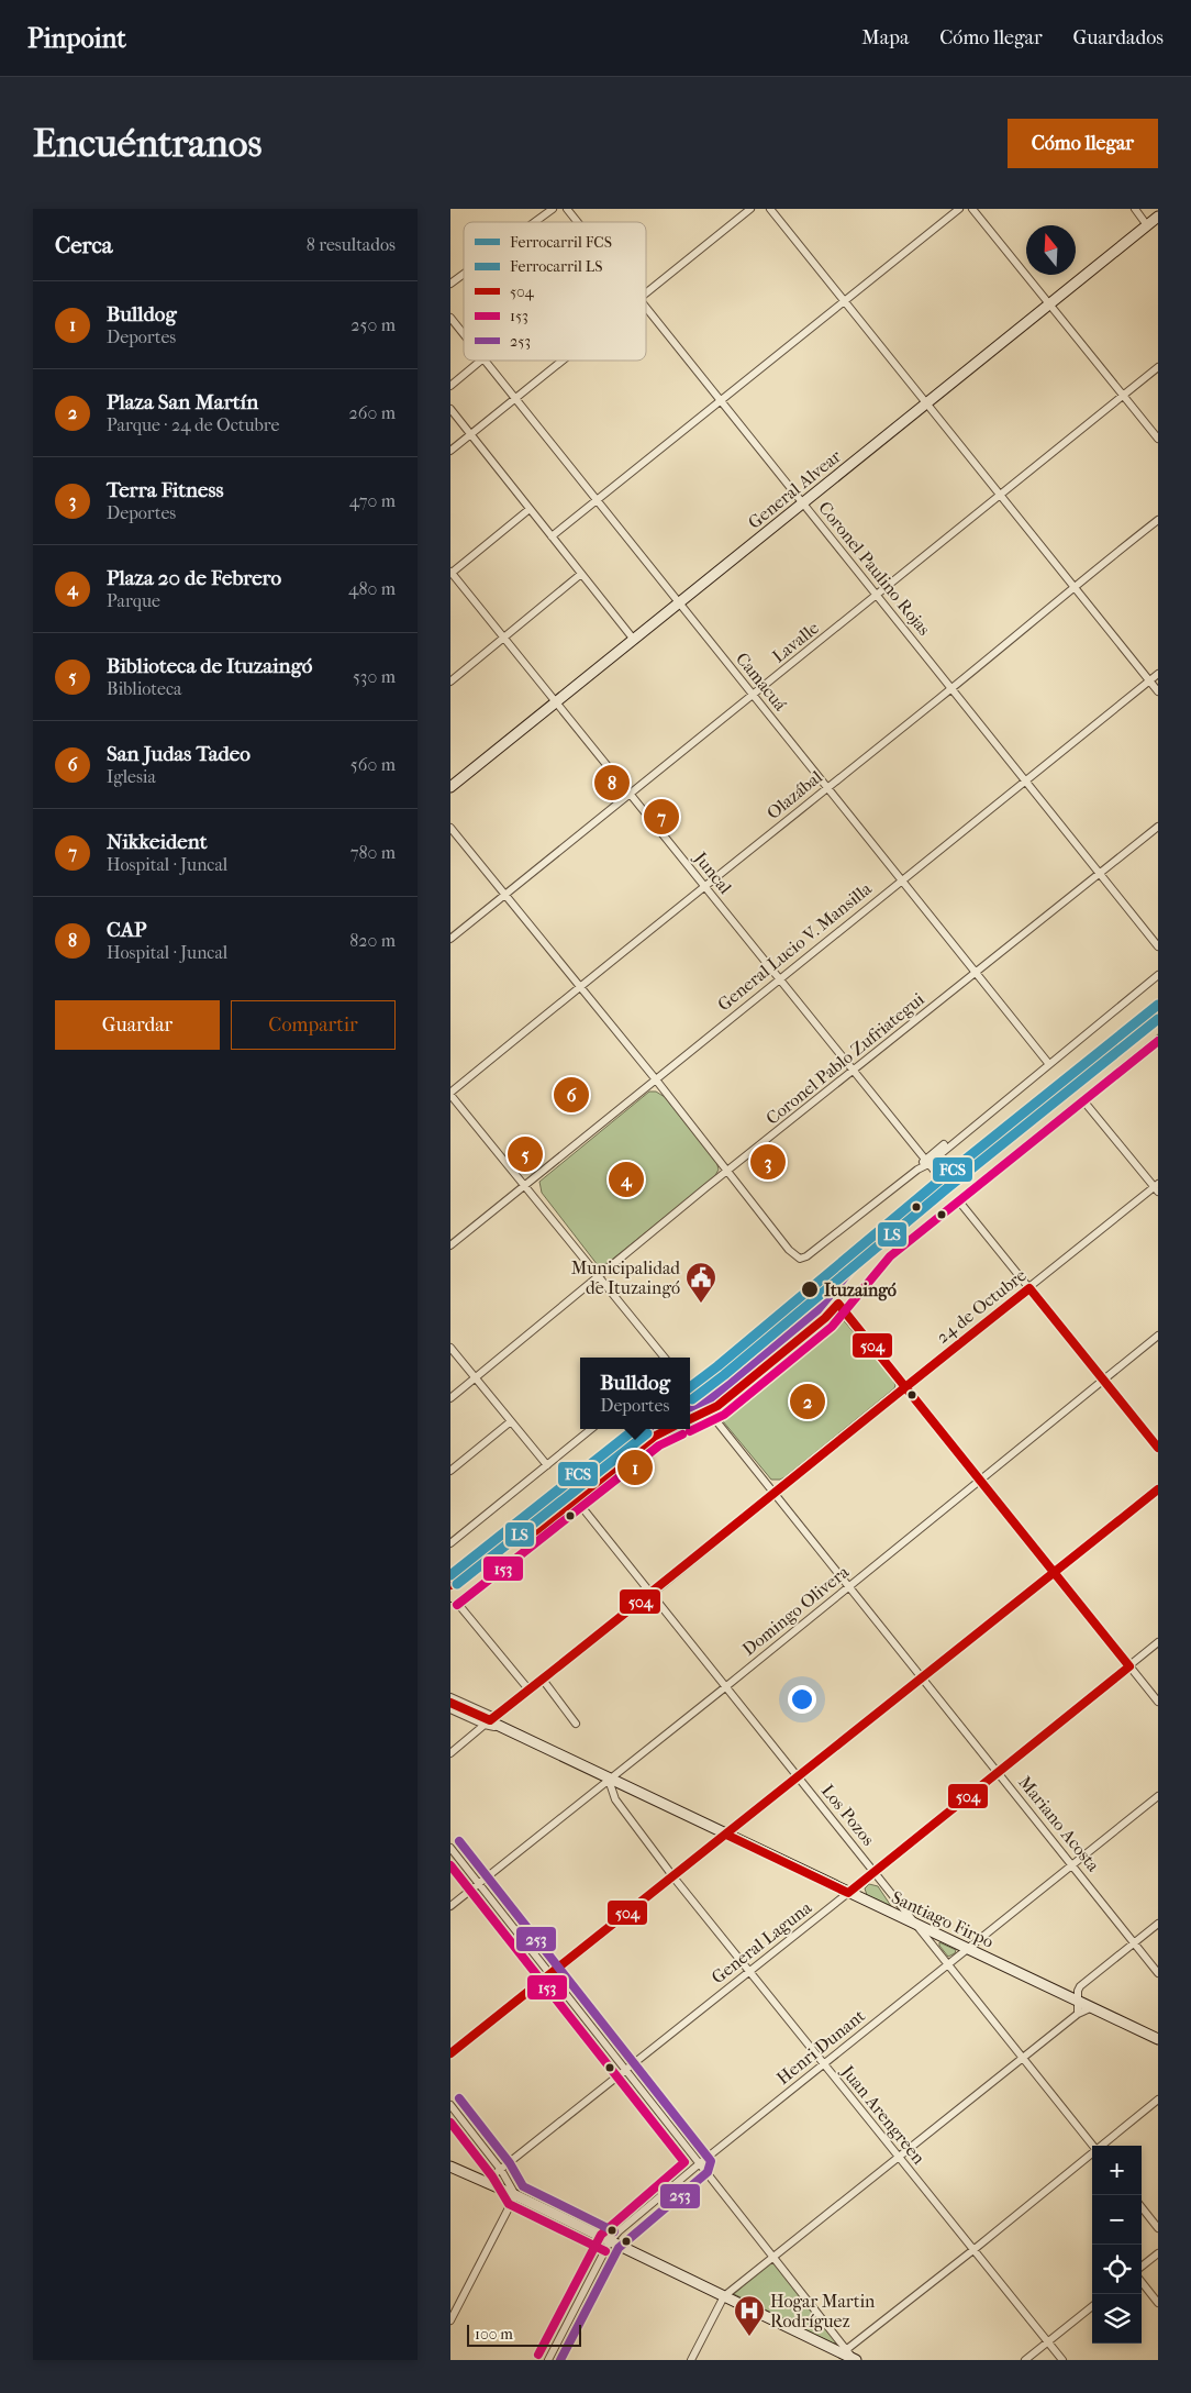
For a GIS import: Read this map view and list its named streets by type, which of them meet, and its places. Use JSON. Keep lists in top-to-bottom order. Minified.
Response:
{"streets":{"street":["General Alvear","Coronel Paulino Rojas","Lavalle","Camacuá","Olazábal","Juncal","General Lucio V. Mansilla","Coronel Pablo Zufriategui","24 de Octubre","Domingo Olivera","Los Pozos","Mariano Acosta","Santiago Firpo","General Laguna","Henri Dunant","Juan Arengreen"]},"crossings":[["General Alvear","Coronel Paulino Rojas"],["General Alvear","Camacuá"],["General Alvear","Juncal"],["Coronel Paulino Rojas","Lavalle"],["Coronel Paulino Rojas","Olazábal"],["Coronel Paulino Rojas","General Lucio V. Mansilla"],["Coronel Paulino Rojas","Coronel Pablo Zufriategui"],["Lavalle","Camacuá"],["Lavalle","Juncal"],["Camacuá","Olazábal"],["Camacuá","General Lucio V. Mansilla"],["Camacuá","Coronel Pablo Zufriategui"],["Olazábal","Juncal"],["Juncal","General Lucio V. Mansilla"],["Juncal","Coronel Pablo Zufriategui"],["Juncal","24 de Octubre"],["Juncal","Domingo Olivera"],["24 de Octubre","Los Pozos"],["24 de Octubre","Mariano Acosta"],["24 de Octubre","Santiago Firpo"],["Domingo Olivera","Los Pozos"],["Domingo Olivera","Mariano Acosta"],["Domingo Olivera","Santiago Firpo"],["Domingo Olivera","Juan Arengreen"],["Los Pozos","Santiago Firpo"],["Los Pozos","General Laguna"],["Los Pozos","Henri Dunant"],["Mariano Acosta","General Laguna"],["Mariano Acosta","Henri Dunant"],["Santiago Firpo","General Laguna"],["Santiago Firpo","Henri Dunant"],["Santiago Firpo","Juan Arengreen"],["General Laguna","Juan Arengreen"],["Henri Dunant","Juan Arengreen"]],"places":{"other":["Ituzaingó"],"public building":["Municipalidad de Ituzaingó"],"hospital":["Hogar Martin Rodríguez"]},"lines":["rail line FCS","transit line 253","rail line LS","transit line 153","transit line 504"],"legend":["Ferrocarril FCS","Ferrocarril LS","504","153","253"],"scale_bar":"100 m","north":"top","page":{"header":"Pinpoint","nav":["Mapa","Cómo llegar","Guardados"],"buttons":["Cómo llegar",["Guardar","Compartir"]],"title":"Encuéntranos","heading":["Cerca","8 resultados"],"list":[{"mark":"1","name":"Bulldog","note":"Deportes","value":"250 m"},{"mark":"2","name":"Plaza San Martín","note":"Parque · 24 de Octubre","value":"260 m"},{"mark":"3","name":"Terra Fitness","note":"Deportes","value":"470 m"},{"mark":"4","name":"Plaza 20 de Febrero","note":"Parque","value":"480 m"},{"mark":"5","name":"Biblioteca de Ituzaingó","note":"Biblioteca","value":"530 m"},{"mark":"6","name":"San Judas Tadeo","note":"Iglesia","value":"560 m"},{"mark":"7","name":"Nikkeident","note":"Hospital · Juncal","value":"780 m"},{"mark":"8","name":"CAP","note":"Hospital · Juncal","value":"820 m"}],"pins":["8","7","6","5","3","4","2","1"],"popup":["Bulldog","Deportes"],"map_buttons":["+","−"],"scale":"100 m"}}
